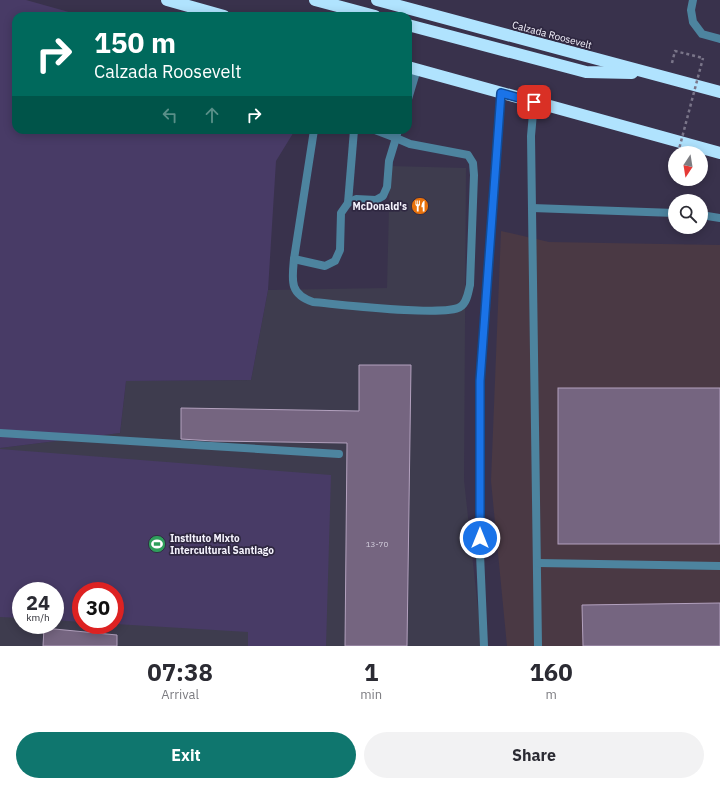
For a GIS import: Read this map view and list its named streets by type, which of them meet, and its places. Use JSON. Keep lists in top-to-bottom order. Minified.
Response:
{"streets":{"highway":["Calzada Roosevelt"]},"places":{"restaurant":["McDonald's"],"sports":["Instituto Mixto Intercultural Santiago"]},"house_numbers":["13-70"],"north":"bottom","page":{"turn":["150 m","Calzada Roosevelt"],"speed":"24 km/h","limit":"30","eta":["07:38","Arrival","1","min","160","m"],"buttons":["Exit","Share"]}}
